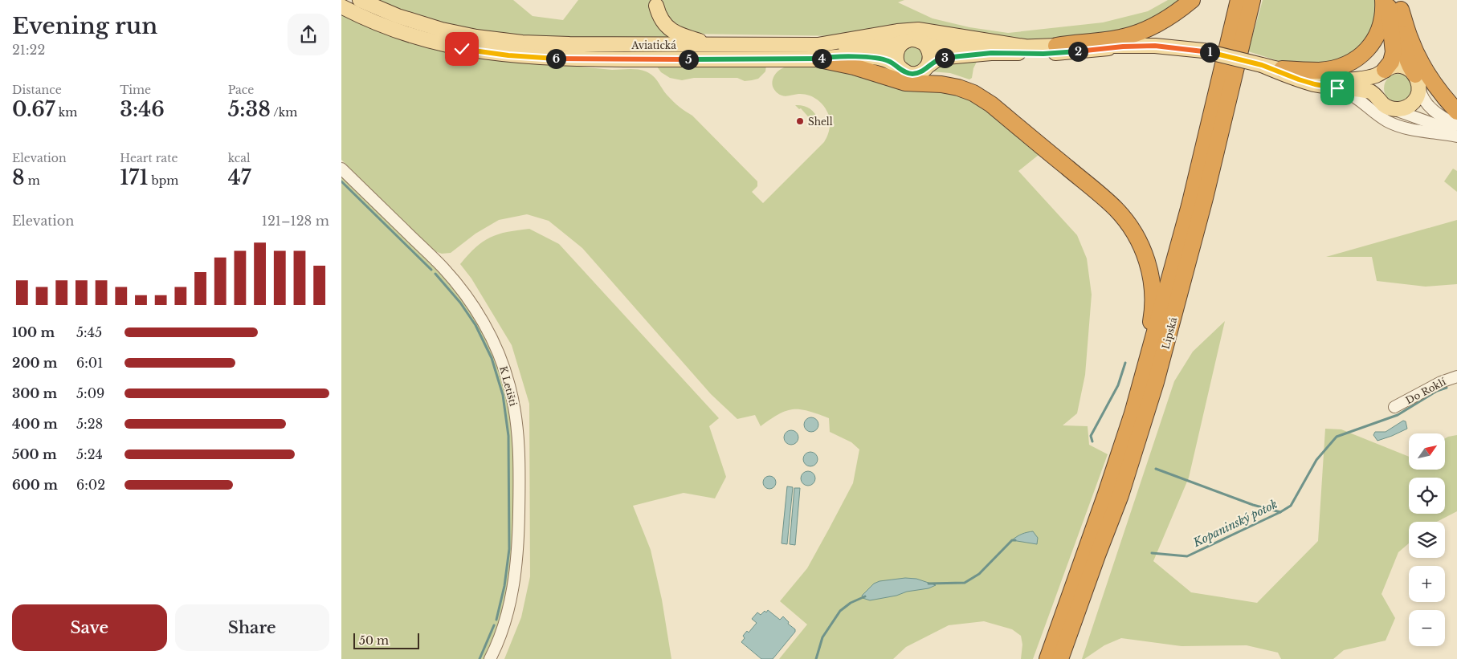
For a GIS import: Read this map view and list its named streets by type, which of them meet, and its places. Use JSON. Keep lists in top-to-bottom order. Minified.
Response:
{"streets":{"highway":["Lipská"],"main road":["Aviatická"],"street":["K Letišti","Do Roklí"]},"water":["Kopaninský potok"],"places":["Shell"],"scale_bar":"50 m","north":"top right","page":{"heading":["Evening run","21:22"],"pins":["2","1","3","4","6","5"],"stats":[["Distance","0.67 km"],["Time","3:46"],["Pace","5:38 /km"],["Elevation","8 m"],["Heart rate","171 bpm"],["kcal","47"]],"chart":["Elevation","121–128 m"],"list":[{"name":"100 m","note":"5:45"},{"name":"200 m","note":"6:01"},{"name":"300 m","note":"5:09"},{"name":"400 m","note":"5:28"},{"name":"500 m","note":"5:24"},{"name":"600 m","note":"6:02"}],"map_buttons":["+","−"],"buttons":["Save","Share"],"scale":"50 m"}}
